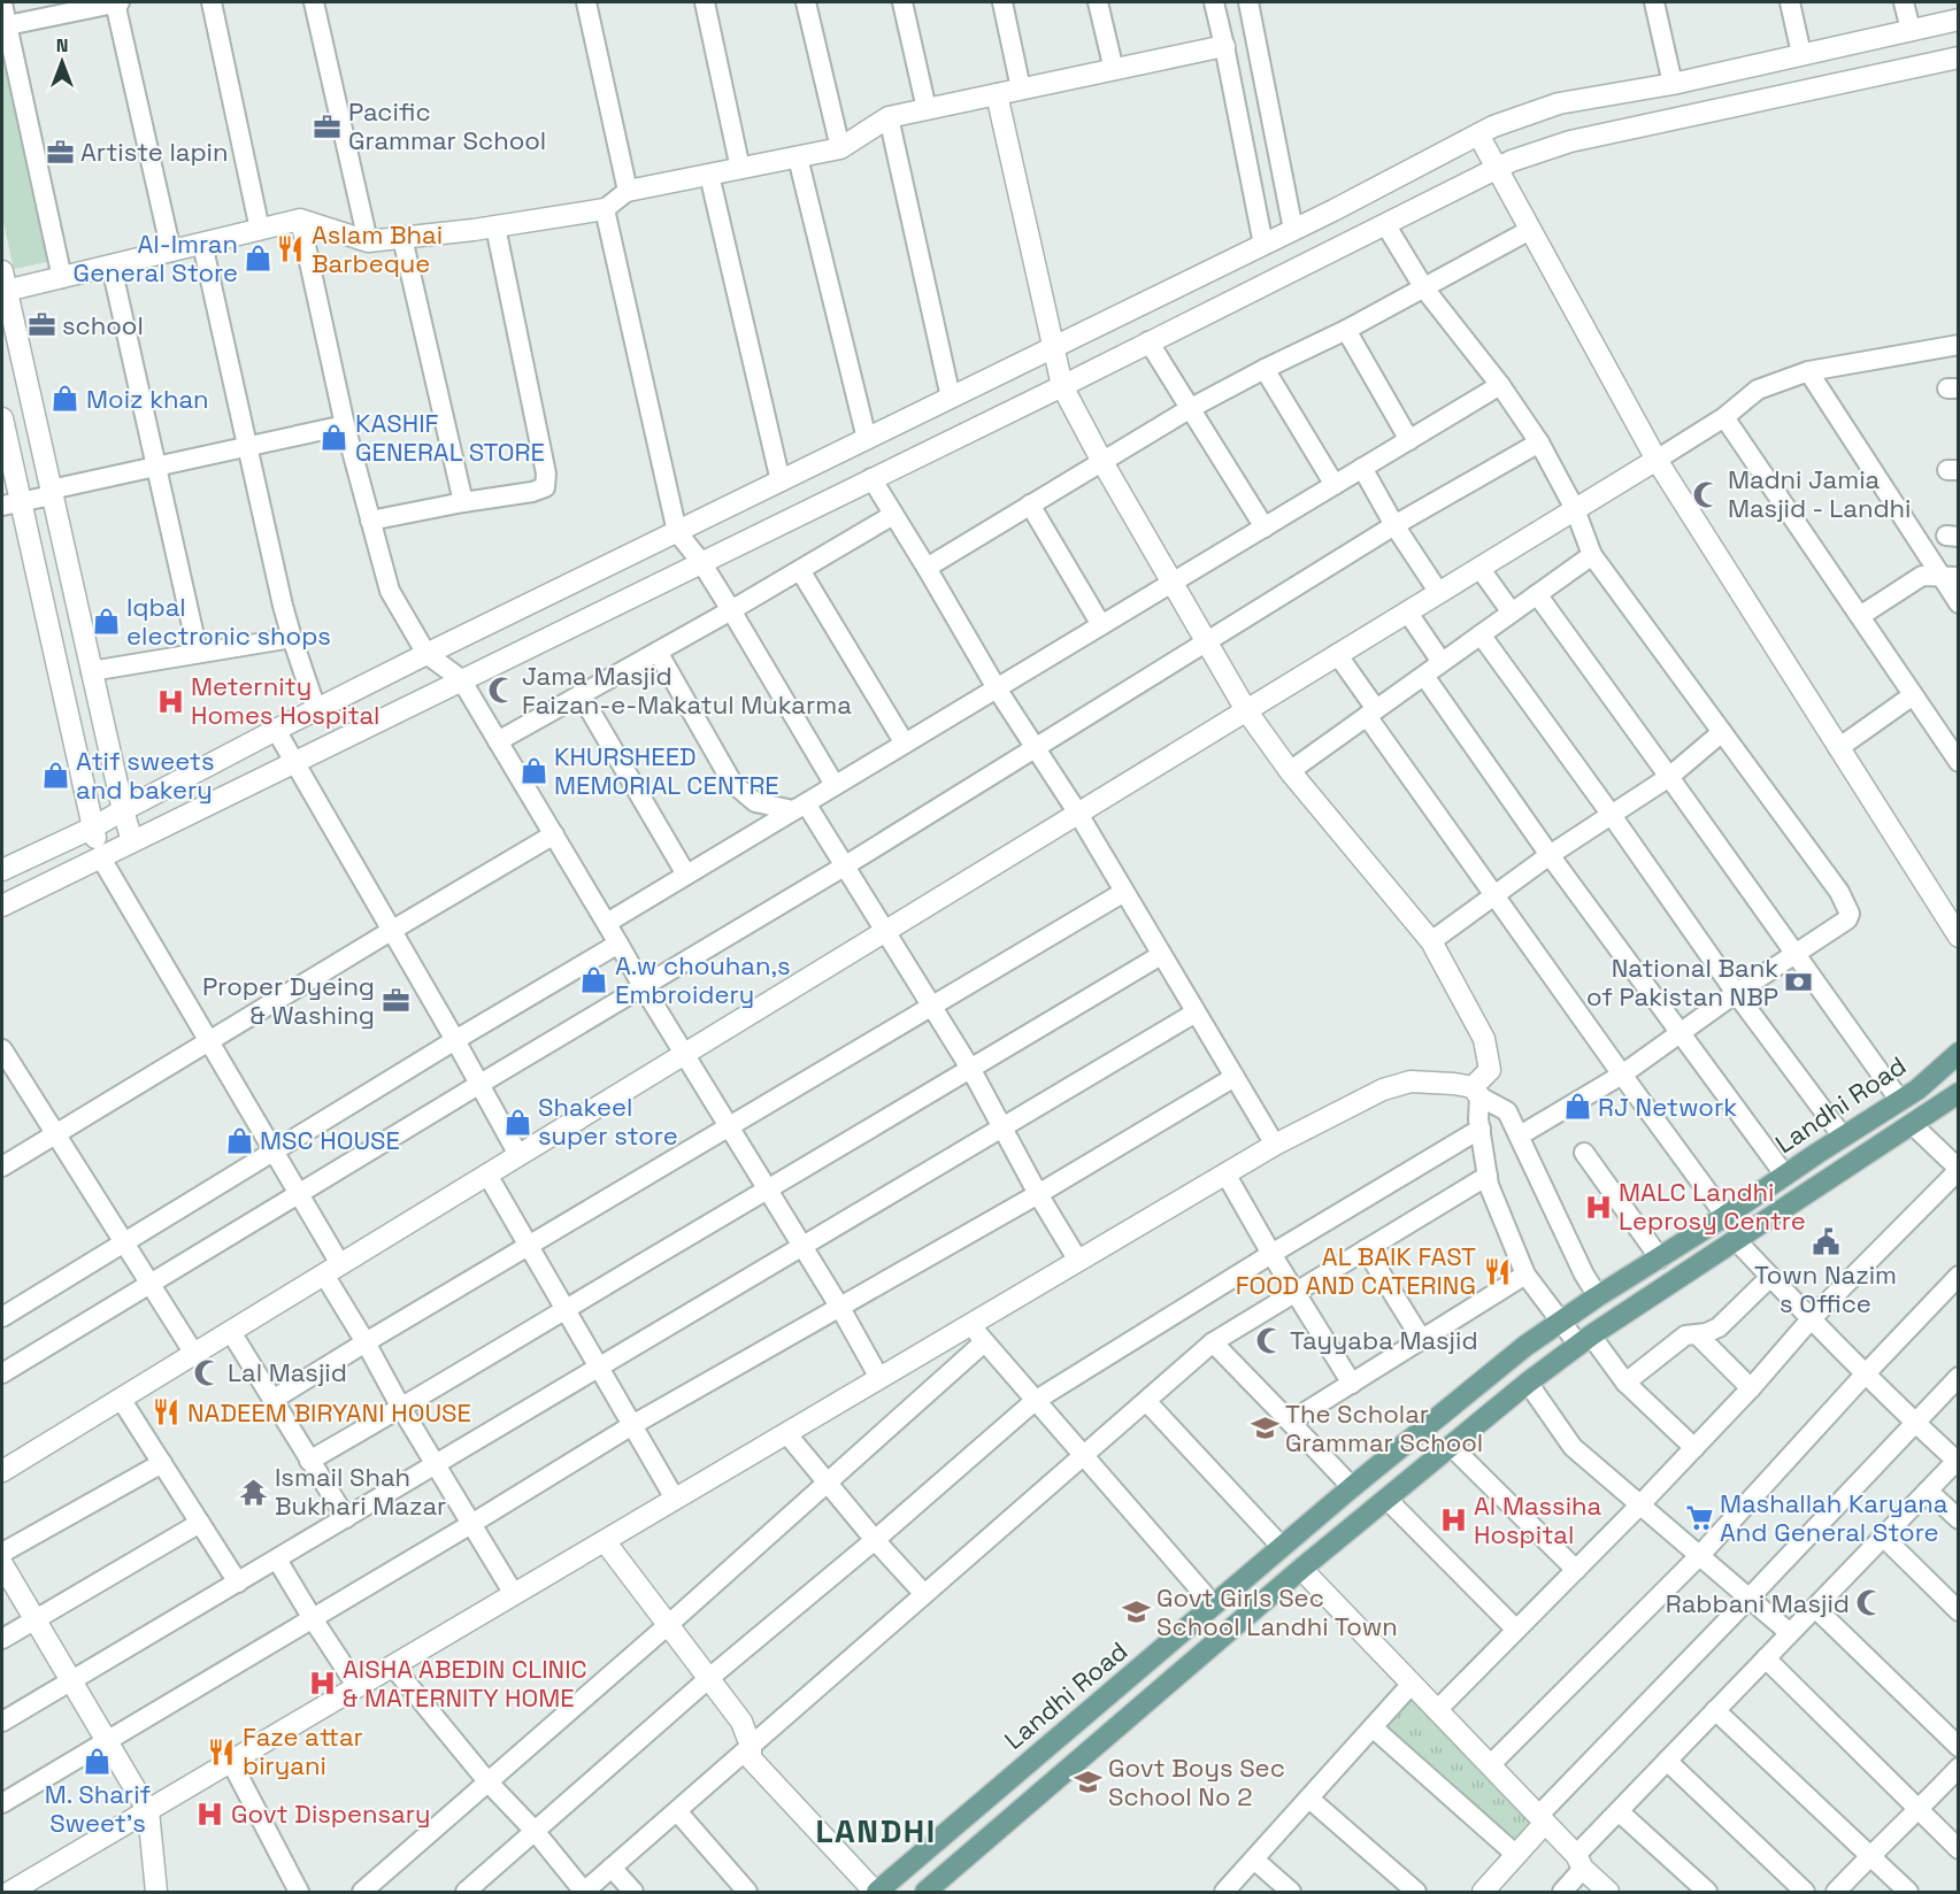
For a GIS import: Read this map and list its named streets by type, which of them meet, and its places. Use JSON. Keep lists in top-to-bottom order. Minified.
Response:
{"streets":{"main road":["Landhi Road"]},"districts":["LANDHI"],"places":{"office":["Pacific Grammar School","Artiste lapin","school","Proper Dyeing & Washing"],"restaurant":["Aslam Bhai Barbeque","AL BAIK FAST FOOD AND CATERING","NADEEM BIRYANI HOUSE","Faze attar biryani"],"shop":["Al-Imran General Store","Moiz khan","KASHIF GENERAL STORE","Iqbal electronic shops","KHURSHEED MEMORIAL CENTRE","Atif sweets and bakery","A.w chouhan,s Embroidery","RJ Network","Shakeel super store","MSC HOUSE","M. Sharif Sweet's"],"mosque":["Madni Jamia Masjid - Landhi","Jama Masjid Faizan-e-Makatul Mukarma","Tayyaba Masjid","Lal Masjid","Rabbani Masjid"],"hospital":["Meternity Homes Hospital","MALC Landhi Leprosy Centre","Al Massiha Hospital","AISHA ABEDIN CLINIC & MATERNITY HOME","Govt Dispensary"],"bank":["National Bank of Pakistan NBP"],"public building":["Town Nazim s Office"],"school or university":["The Scholar Grammar School","Govt Girls Sec School Landhi Town","Govt Boys Sec School No 2"],"temple":["Ismail Shah Bukhari Mazar"],"supermarket":["Mashallah Karyana And General Store"]},"north":"top"}
